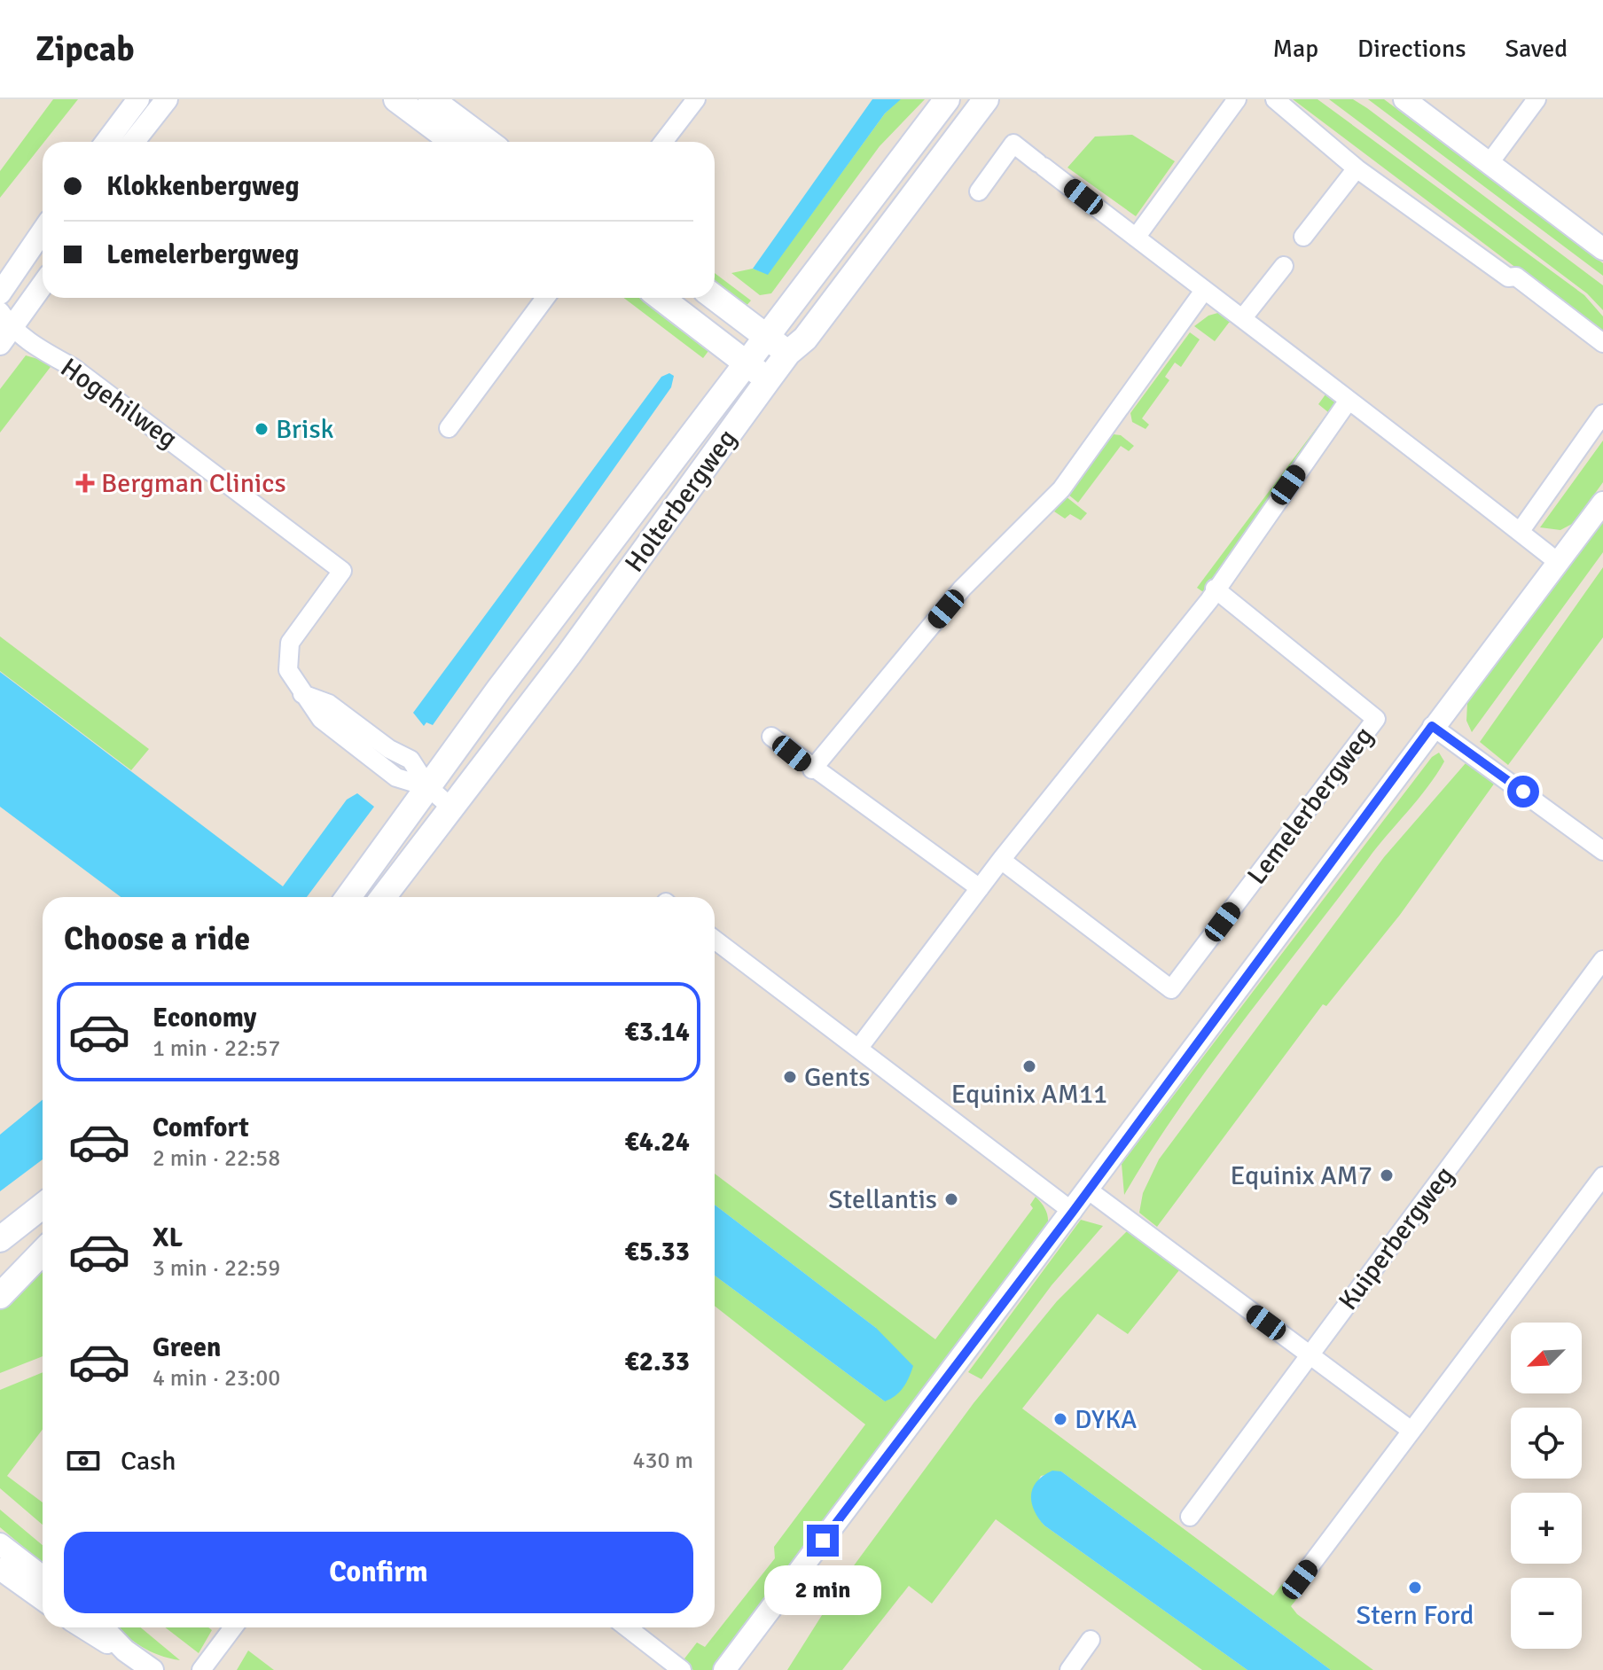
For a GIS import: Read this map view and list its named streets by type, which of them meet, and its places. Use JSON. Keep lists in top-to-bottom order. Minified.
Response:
{"streets":{"main road":["Holterbergweg"],"street":["Hogehilweg","Lemelerbergweg","Kuiperbergweg"]},"crossings":[["Hogehilweg","Holterbergweg"]],"places":{"other":["Brisk","Equinix AM11","Gents","Equinix AM7","Stellantis","DYKA","Stern Ford"],"health":["Bergman Clinics"]},"north":"bottom left","page":{"header":"Zipcab","nav":["Map","Directions","Saved"],"banner":["Klokkenbergweg","Lemelerbergweg"],"heading":"Choose a ride","list":[{"name":"Economy","note":"1 min · 22:57","value":"€3.14"},{"name":"Comfort","note":"2 min · 22:58","value":"€4.24"},{"name":"XL","note":"3 min · 22:59","value":"€5.33"},{"name":"Green","note":"4 min · 23:00","value":"€2.33"}],"map_buttons":["+","−"],"pay":["Cash","430 m"],"buttons":"Confirm","bubble":"2 min"}}
